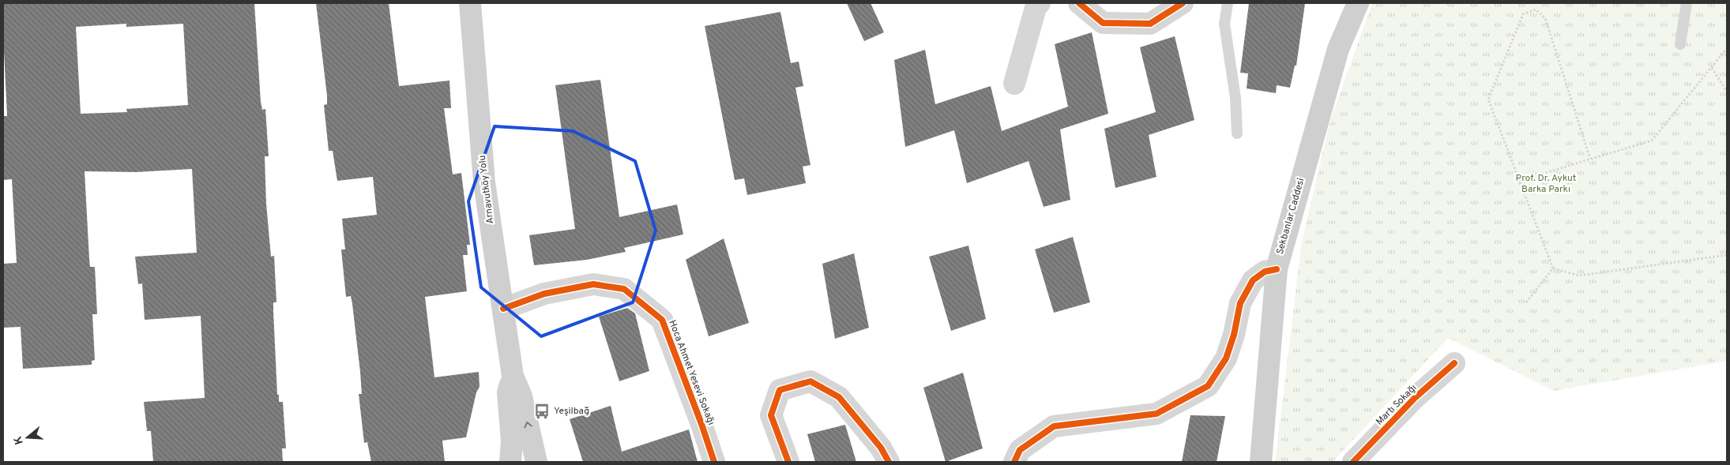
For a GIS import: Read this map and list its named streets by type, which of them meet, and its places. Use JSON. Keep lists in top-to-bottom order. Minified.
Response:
{"streets":{"main road":["Arnavutköy Yolu","Sekbanlar Caddesi"],"street":["Hoca Ahmet Yesevi Sokağı","Martı Sokağı"]},"crossings":[["Arnavutköy Yolu","Hoca Ahmet Yesevi Sokağı"]],"parks":["Prof. Dr. Aykut Barka Parkı"],"places":{"bus stop":["Yeşilbağ"]},"north":"left"}
